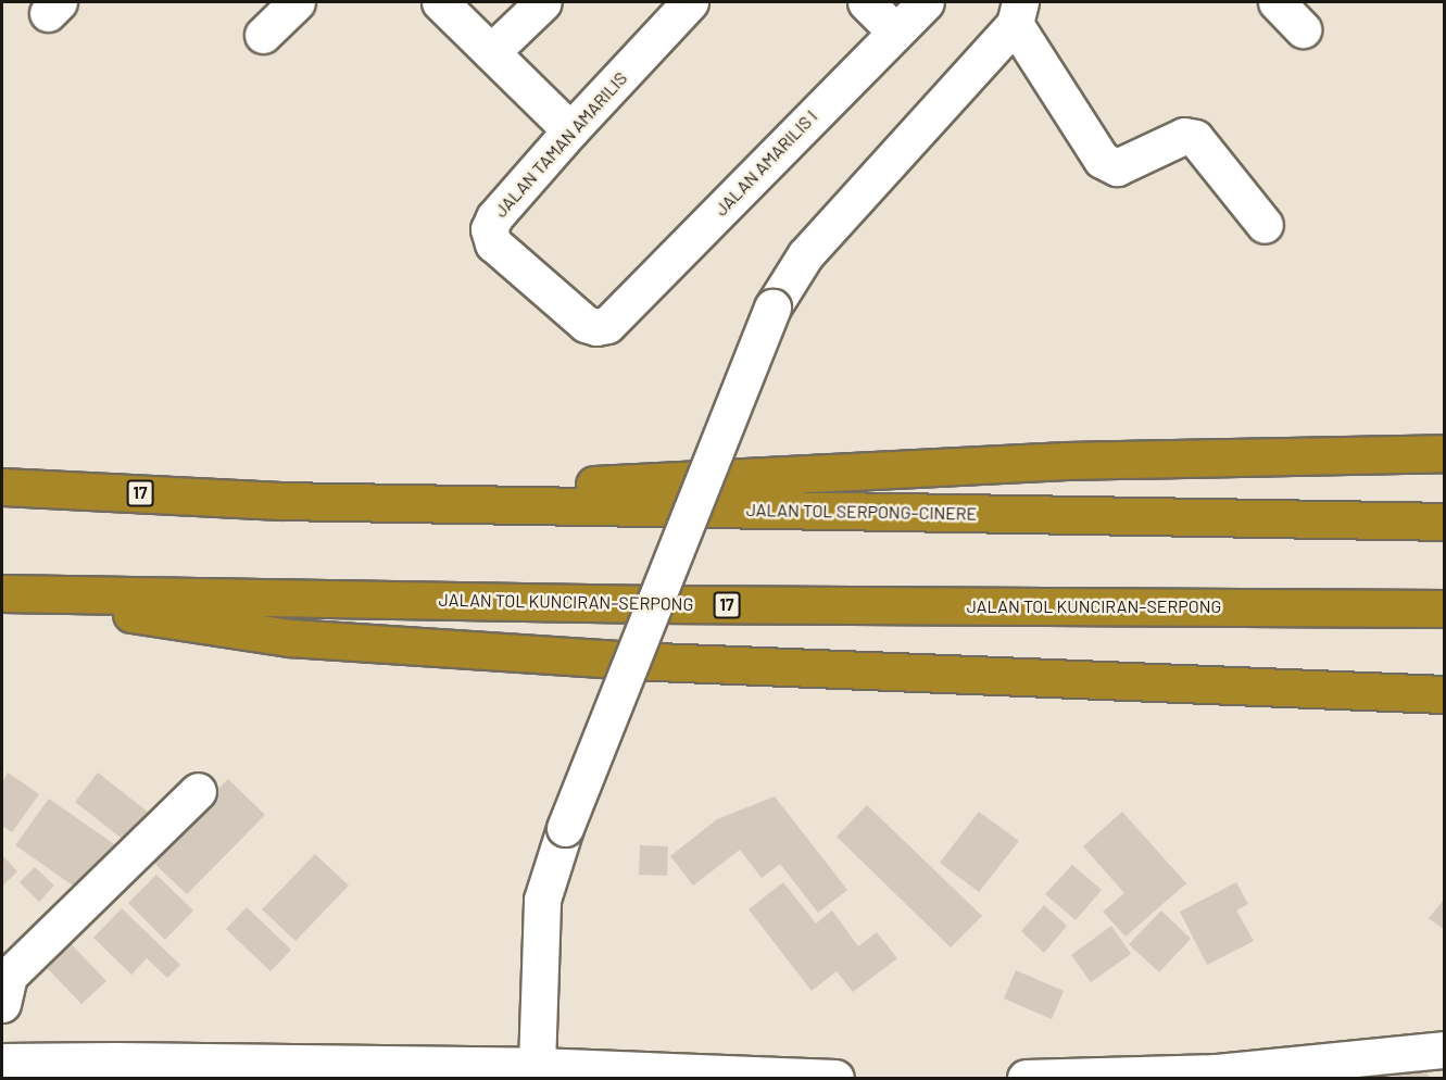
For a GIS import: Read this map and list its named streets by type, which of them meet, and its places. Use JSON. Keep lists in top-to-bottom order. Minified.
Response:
{"streets":{"highway":["17","JALAN TOL SERPONG–CINERE","JALAN TOL KUNCIRAN–SERPONG"],"street":["JALAN TAMAN AMARILIS","JALAN AMARILIS I"]},"crossings":[["JALAN TAMAN AMARILIS","JALAN AMARILIS I"],["17","JALAN TOL SERPONG–CINERE"]]}
